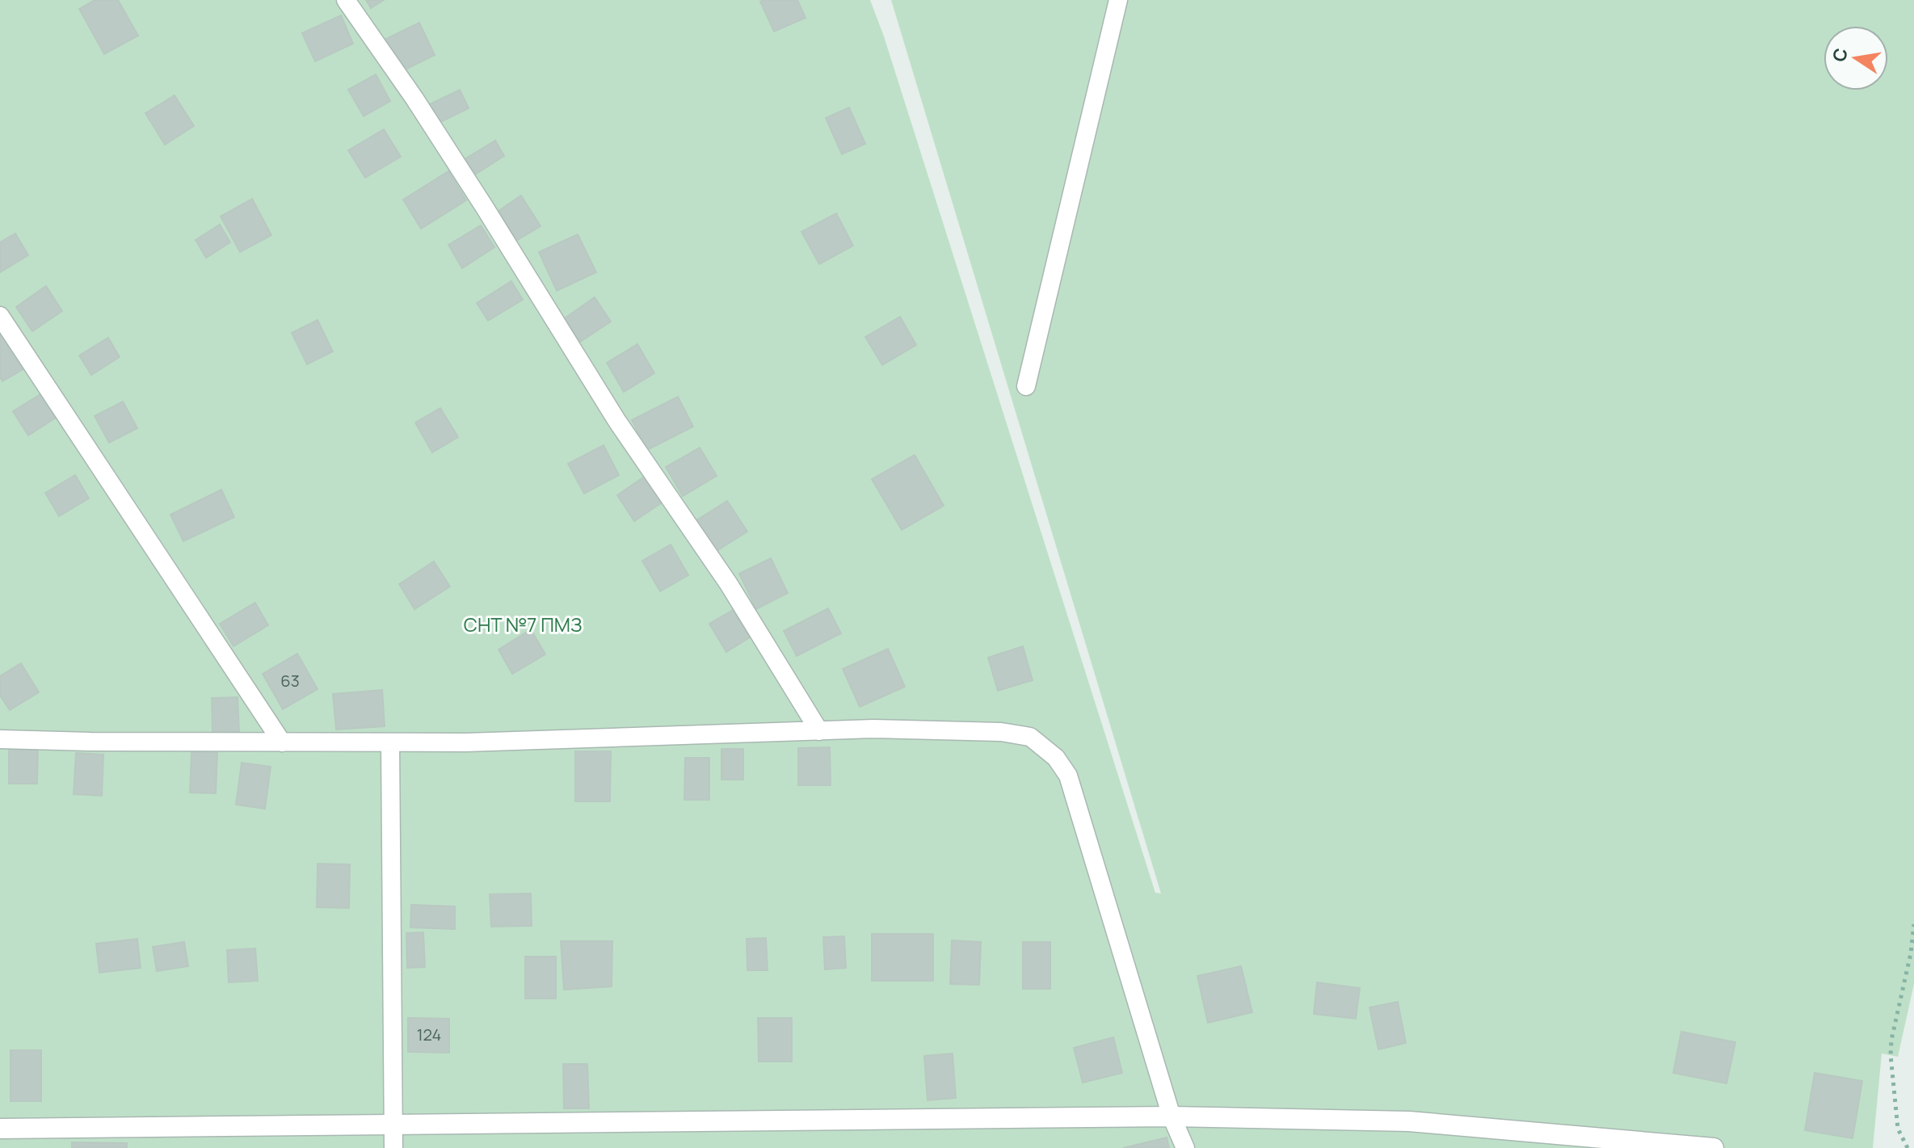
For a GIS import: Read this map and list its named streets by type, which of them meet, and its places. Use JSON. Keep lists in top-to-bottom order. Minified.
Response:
{"parks":["СНТ №7 ПМЗ"],"house_numbers":["63","124"],"north":"left"}
